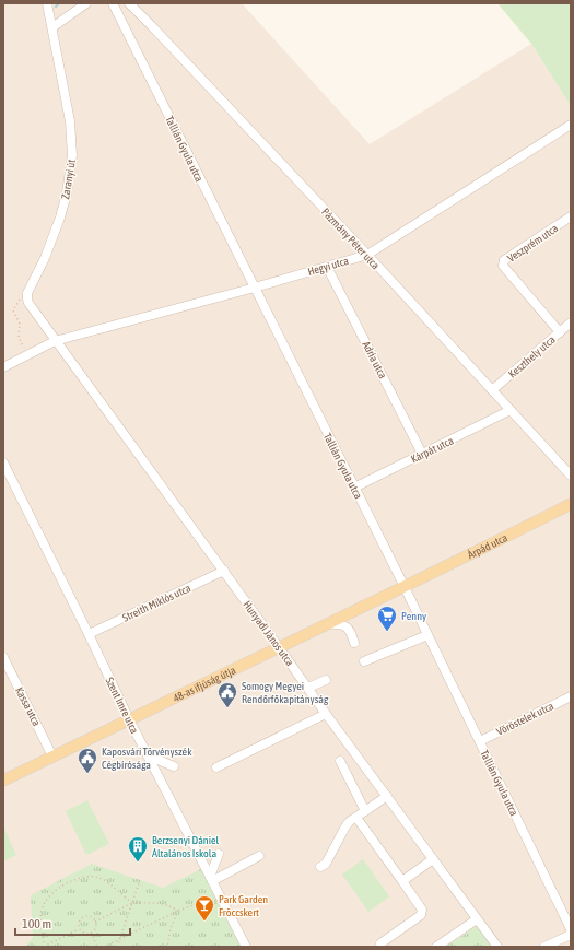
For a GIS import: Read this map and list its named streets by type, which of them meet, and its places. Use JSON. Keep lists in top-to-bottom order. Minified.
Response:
{"streets":{"main road":["Árpád utca","48-as ifjúság útja"],"street":["Tallián Gyula utca","Zaranyi út","Pázmány Péter utca","Veszprém utca","Hegyi utca","Keszthely utca","Adria utca","Kárpát utca","Streith Miklós utca","Hunyadi János utca","Szent Imre utca","Kassa utca","Vöröstelek utca"]},"crossings":[["Tallián Gyula utca","Hegyi utca"],["Tallián Gyula utca","Kárpát utca"],["Tallián Gyula utca","Árpád utca"],["Tallián Gyula utca","48-as ifjúság útja"],["Tallián Gyula utca","Vöröstelek utca"],["Zaranyi út","Hegyi utca"],["Zaranyi út","Hunyadi János utca"],["Pázmány Péter utca","Hegyi utca"],["Pázmány Péter utca","Keszthely utca"],["Pázmány Péter utca","Kárpát utca"],["Veszprém utca","Keszthely utca"],["Hegyi utca","Adria utca"],["Hegyi utca","Hunyadi János utca"],["Adria utca","Kárpát utca"],["Árpád utca","48-as ifjúság útja"],["Streith Miklós utca","Hunyadi János utca"],["Streith Miklós utca","Szent Imre utca"],["Hunyadi János utca","48-as ifjúság útja"],["48-as ifjúság útja","Szent Imre utca"],["48-as ifjúság útja","Kassa utca"]],"places":{"supermarket":["Penny"],"public building":["Somogy Megyei Rendőrfőkapitányság","Kaposvári Törvényszék Cégbírósága"],"building":["Berzsenyi Dániel Általános Iskola"],"bar":["Park Garden Fröccskert"]},"scale_bar":"100 m"}
